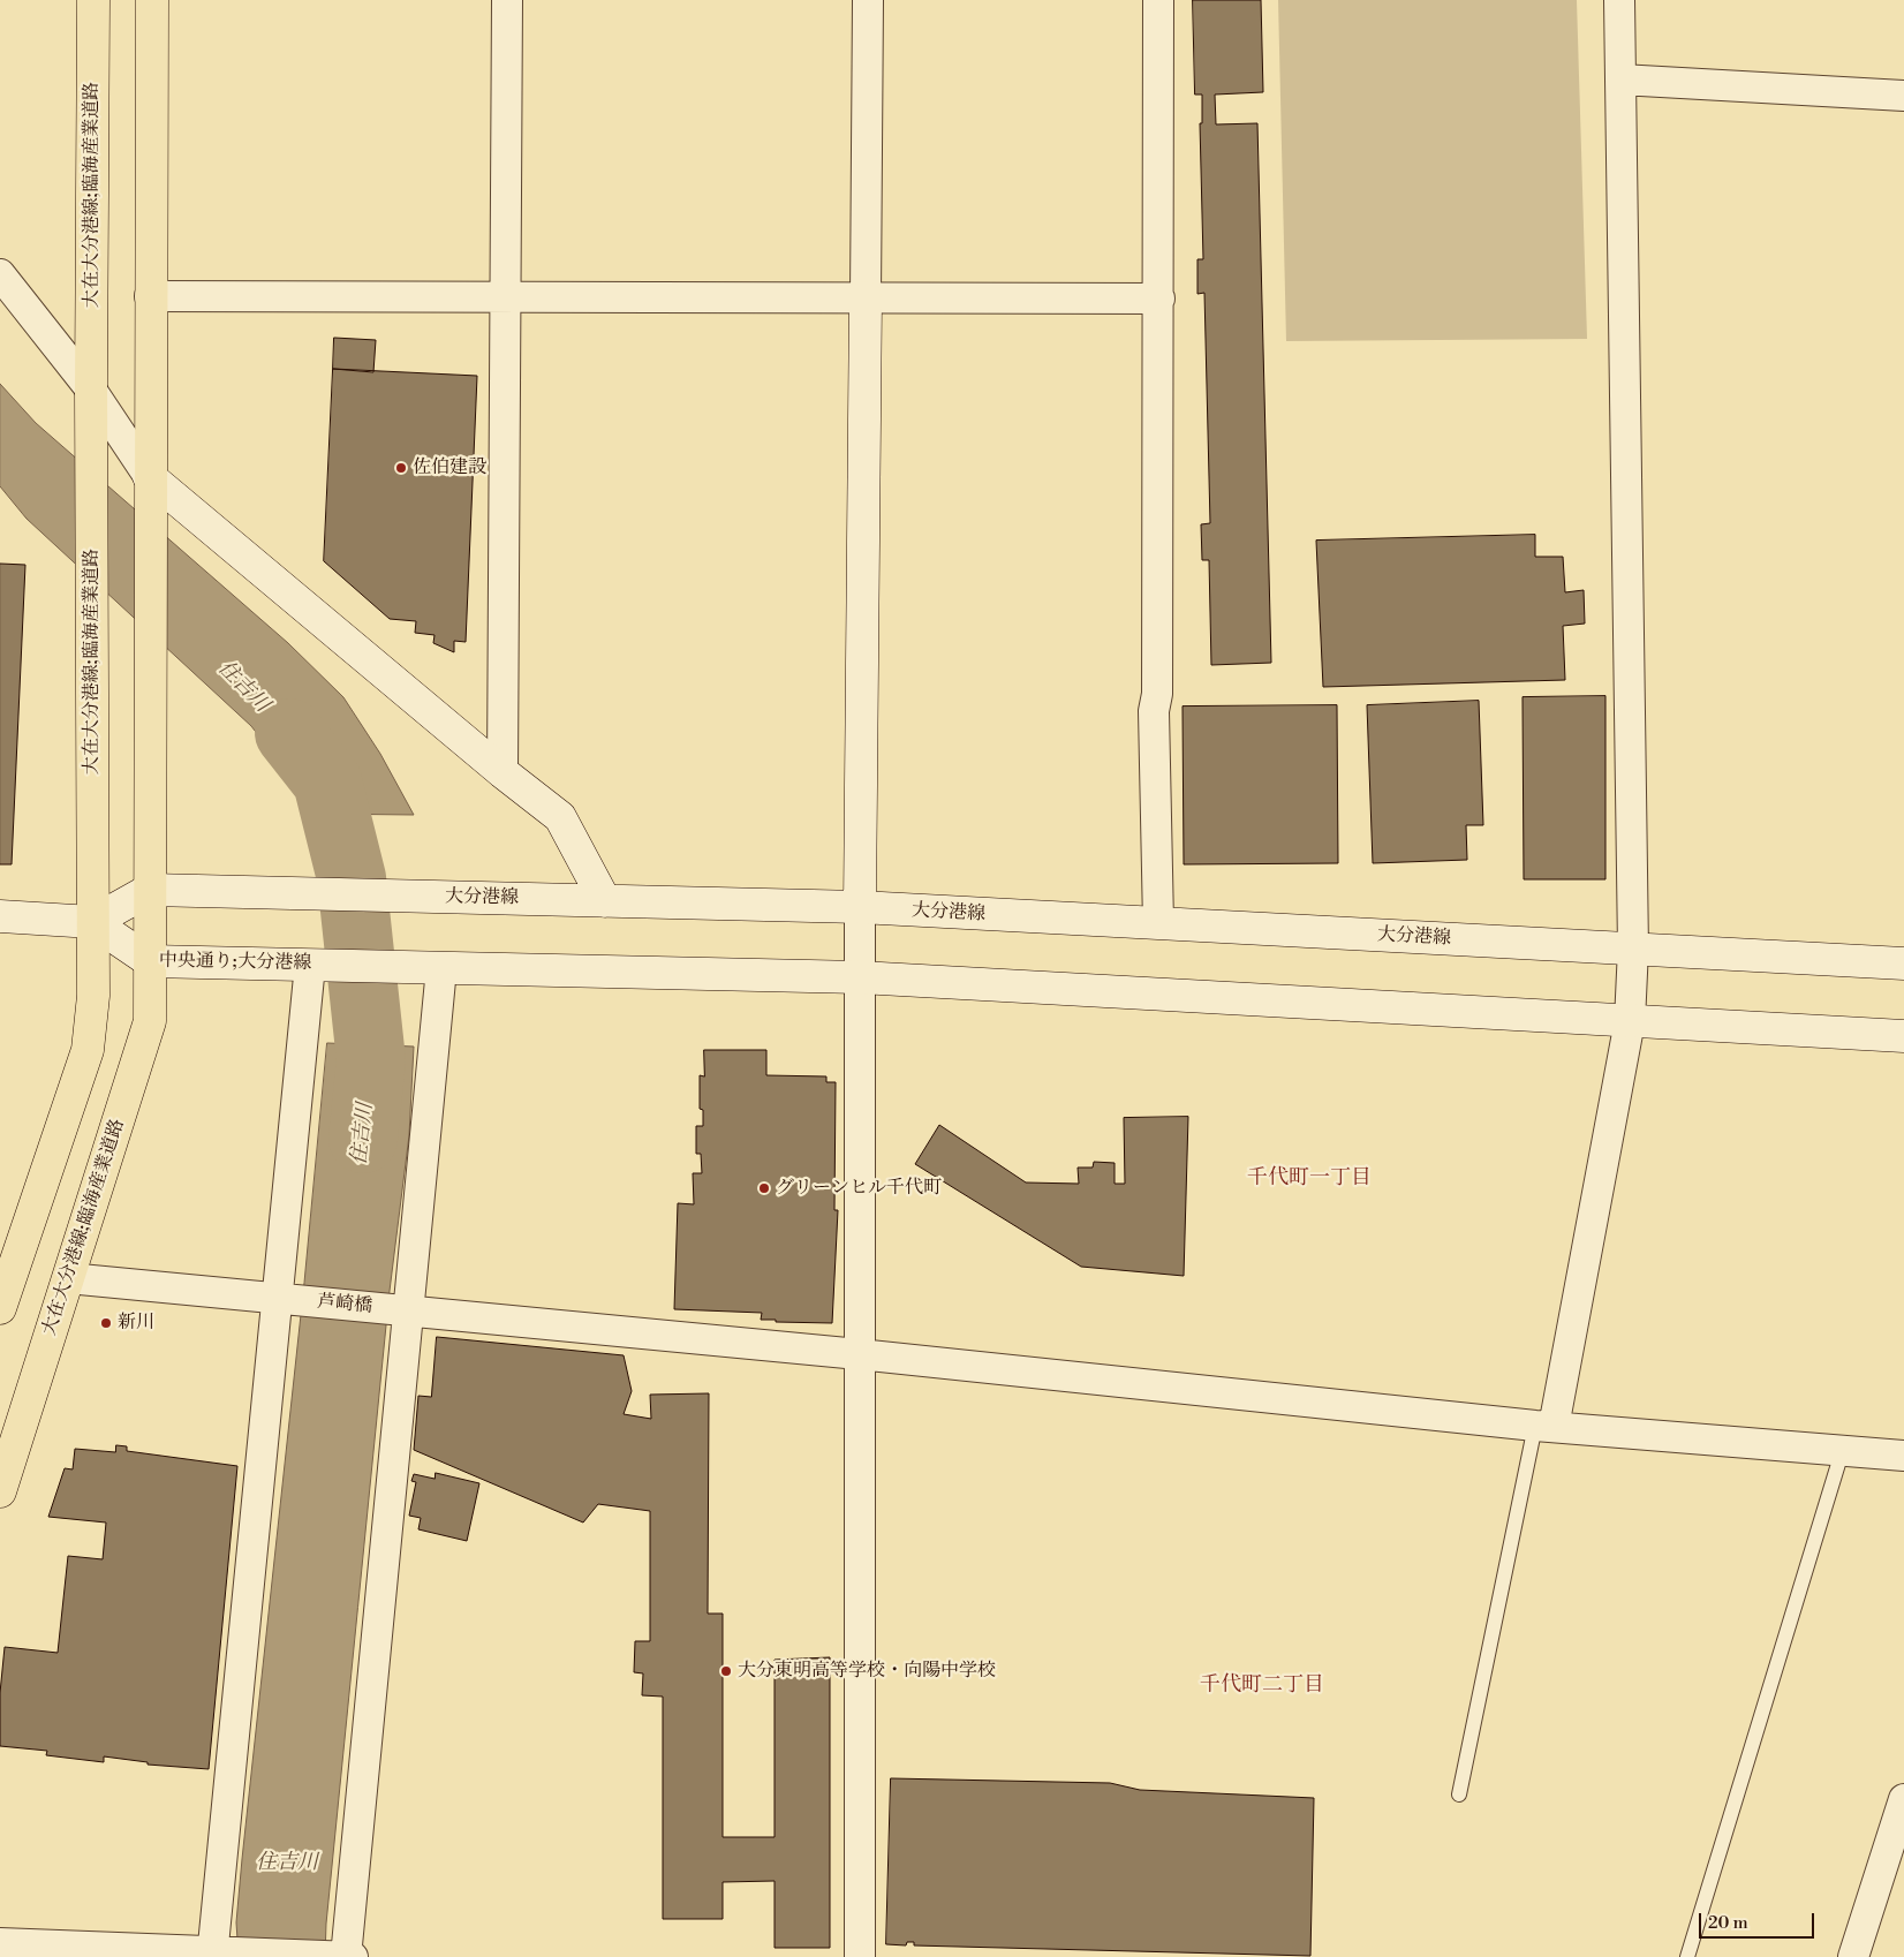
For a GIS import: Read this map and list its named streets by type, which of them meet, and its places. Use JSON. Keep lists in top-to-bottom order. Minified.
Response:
{"streets":{"main road":["大在大分港線;臨海産業道路","大分港線","中央通り;大分港線"],"street":["芦崎橋"]},"crossings":[["大在大分港線;臨海産業道路","大分港線"],["大在大分港線;臨海産業道路","中央通り;大分港線"],["大在大分港線;臨海産業道路","芦崎橋"]],"districts":["千代町一丁目","千代町二丁目"],"water":["住吉川"],"places":["佐伯建設","グリーンヒル千代町","新川","大分東明高等学校・向陽中学校"],"scale_bar":"20 m"}
